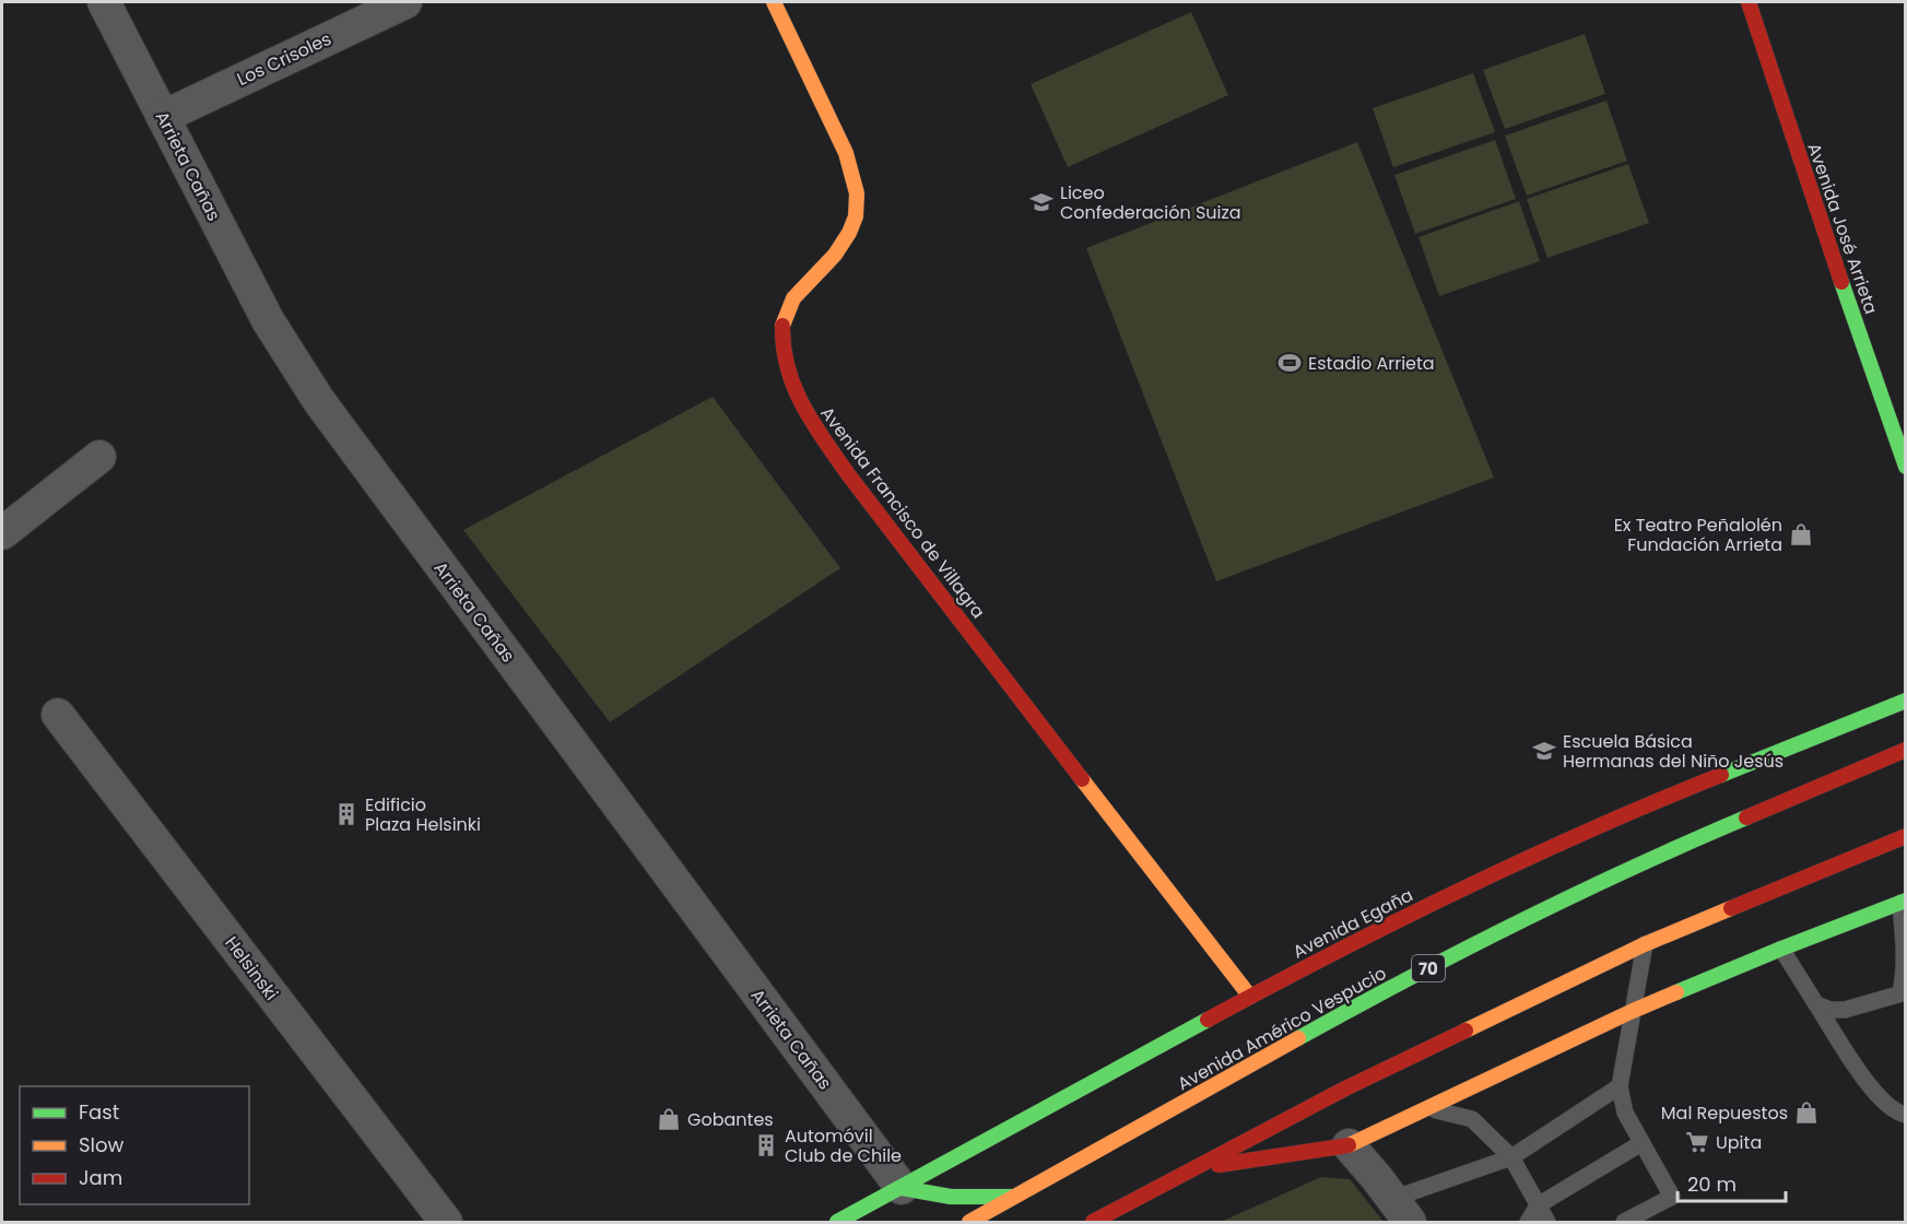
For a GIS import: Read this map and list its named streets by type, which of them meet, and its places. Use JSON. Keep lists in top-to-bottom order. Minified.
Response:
{"streets":{"street":["Los Crisoles","Arrieta Cañas","Avenida José Arrieta","Avenida Francisco de Villagra","Avenida Egaña","Helsinski","70","Avenida Américo Vespucio"]},"crossings":[["Los Crisoles","Arrieta Cañas"],["Arrieta Cañas","Avenida Egaña"],["Avenida Francisco de Villagra","Avenida Egaña"]],"places":{"school or university":["Liceo Confederación Suiza","Escuela Básica Hermanas del Niño Jesús"],"sports":["Estadio Arrieta"],"shop":["Ex Teatro Peñalolén Fundación Arrieta","Mal Repuestos","Gobantes"],"building":["Edificio Plaza Helsinki","Automóvil Club de Chile"],"supermarket":["Upita"]},"legend":["Fast","Slow","Jam"],"scale_bar":"20 m"}
